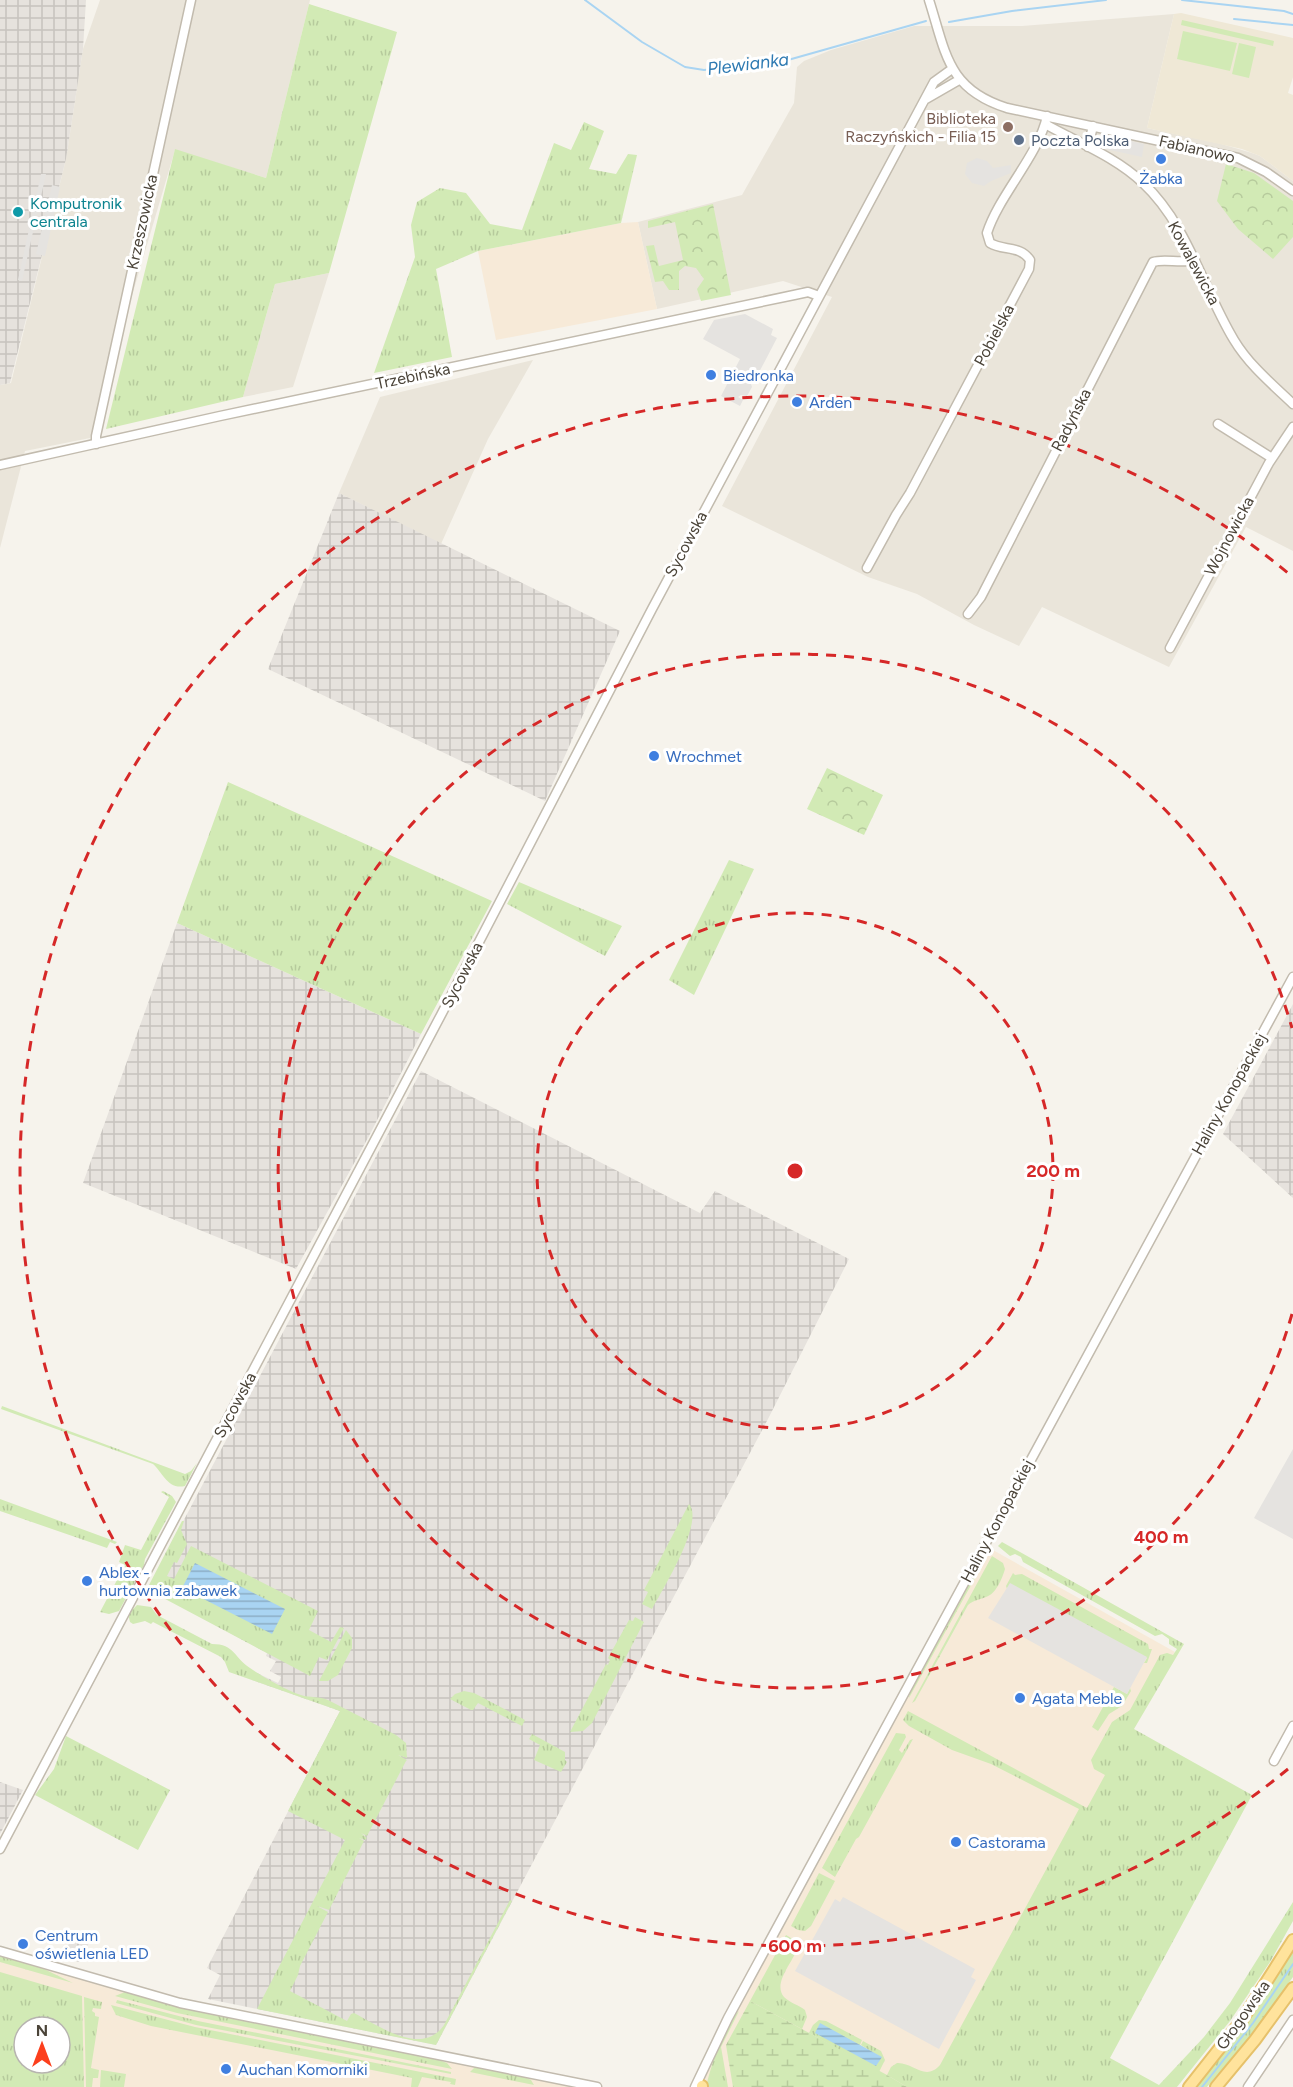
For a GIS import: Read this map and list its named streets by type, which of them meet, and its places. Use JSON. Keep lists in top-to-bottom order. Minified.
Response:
{"streets":{"main road":["Głogowska"],"street":["Fabianowo","Krzeszowicka","Kowalewicka","Pobielska","Trzebińska","Radyńska","Wojnowicka","Sycowska","Haliny Konopackiej"]},"crossings":[["Fabianowo","Kowalewicka"],["Fabianowo","Pobielska"],["Fabianowo","Sycowska"],["Krzeszowicka","Trzebińska"],["Kowalewicka","Pobielska"],["Kowalewicka","Radyńska"],["Trzebińska","Sycowska"]],"water":["Plewianka"],"places":["Biblioteka Raczyńskich - Filia 15","Poczta Polska","Żabka","Komputronik centrala","Biedronka","Arden","Wrochmet","Ablex - hurtownia zabawek","Agata Meble","Castorama","Centrum oświetlenia LED","Auchan Komorniki"],"north":"top","rings":["200 m","400 m","600 m"]}
